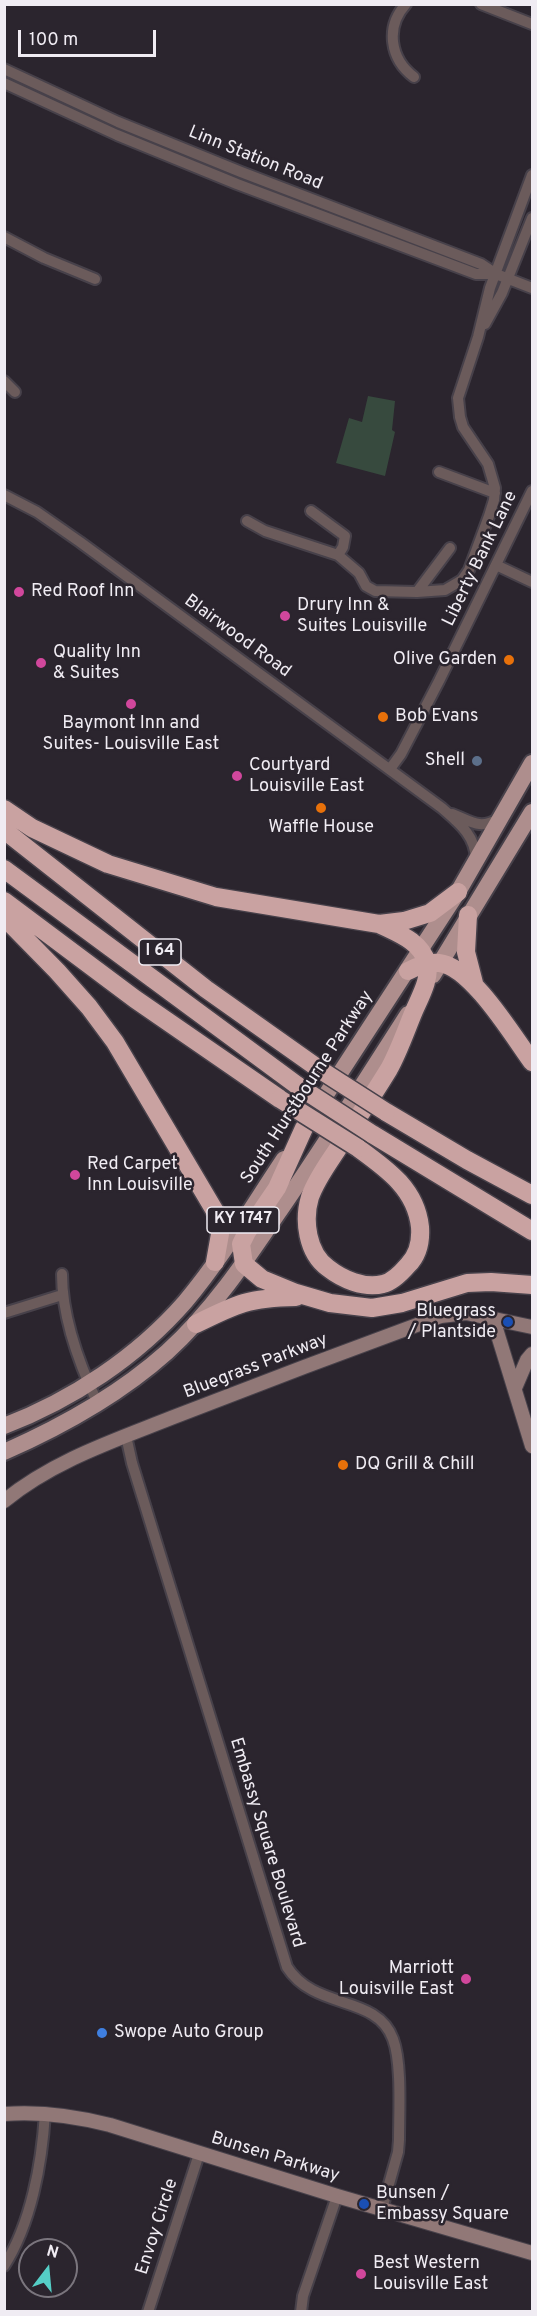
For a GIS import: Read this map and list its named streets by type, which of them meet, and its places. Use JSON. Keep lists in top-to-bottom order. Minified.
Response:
{"streets":{"highway":["I 64"],"main road":["South Hurstbourne Parkway","KY 1747"],"street":["Linn Station Road","Liberty Bank Lane","Blairwood Road","Bluegrass Parkway","Embassy Square Boulevard","Bunsen Parkway","Envoy Circle"]},"crossings":[["Liberty Bank Lane","Blairwood Road"],["Bluegrass Parkway","Embassy Square Boulevard"],["Embassy Square Boulevard","Bunsen Parkway"],["Bunsen Parkway","Envoy Circle"]],"places":["Red Roof Inn","Drury Inn & Suites Louisville","Olive Garden","Quality Inn & Suites","Baymont Inn and Suites- Louisville East","Bob Evans","Shell","Courtyard Louisville East","Waffle House","Red Carpet Inn Louisville","Bluegrass / Plantside","DQ Grill & Chill","Marriott Louisville East","Swope Auto Group","Bunsen / Embassy Square","Best Western Louisville East"],"scale_bar":"100 m","north":"top"}
